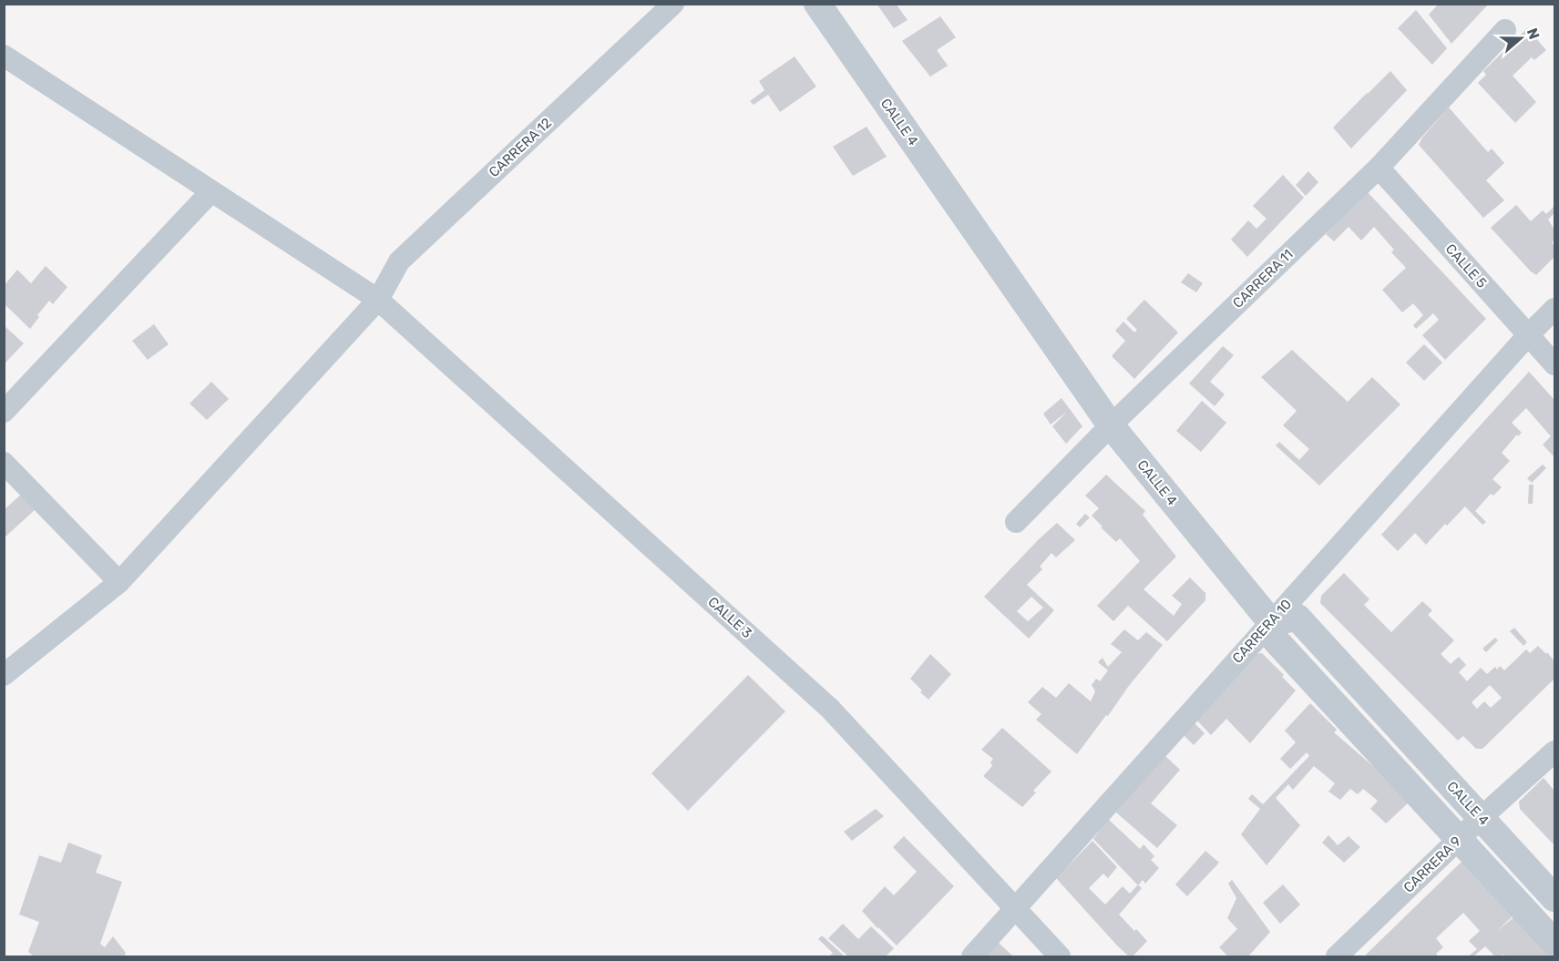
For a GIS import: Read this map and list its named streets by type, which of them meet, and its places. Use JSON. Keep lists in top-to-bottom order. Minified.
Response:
{"streets":{"street":["CALLE 4","CARRERA 12","CALLE 5","CARRERA 11","CALLE 3","CARRERA 10","CARRERA 9"]},"crossings":[["CALLE 4","CARRERA 11"],["CALLE 4","CARRERA 10"],["CALLE 4","CARRERA 9"],["CARRERA 12","CALLE 3"],["CALLE 5","CARRERA 11"],["CALLE 5","CARRERA 10"],["CALLE 3","CARRERA 10"]],"north":"right"}
